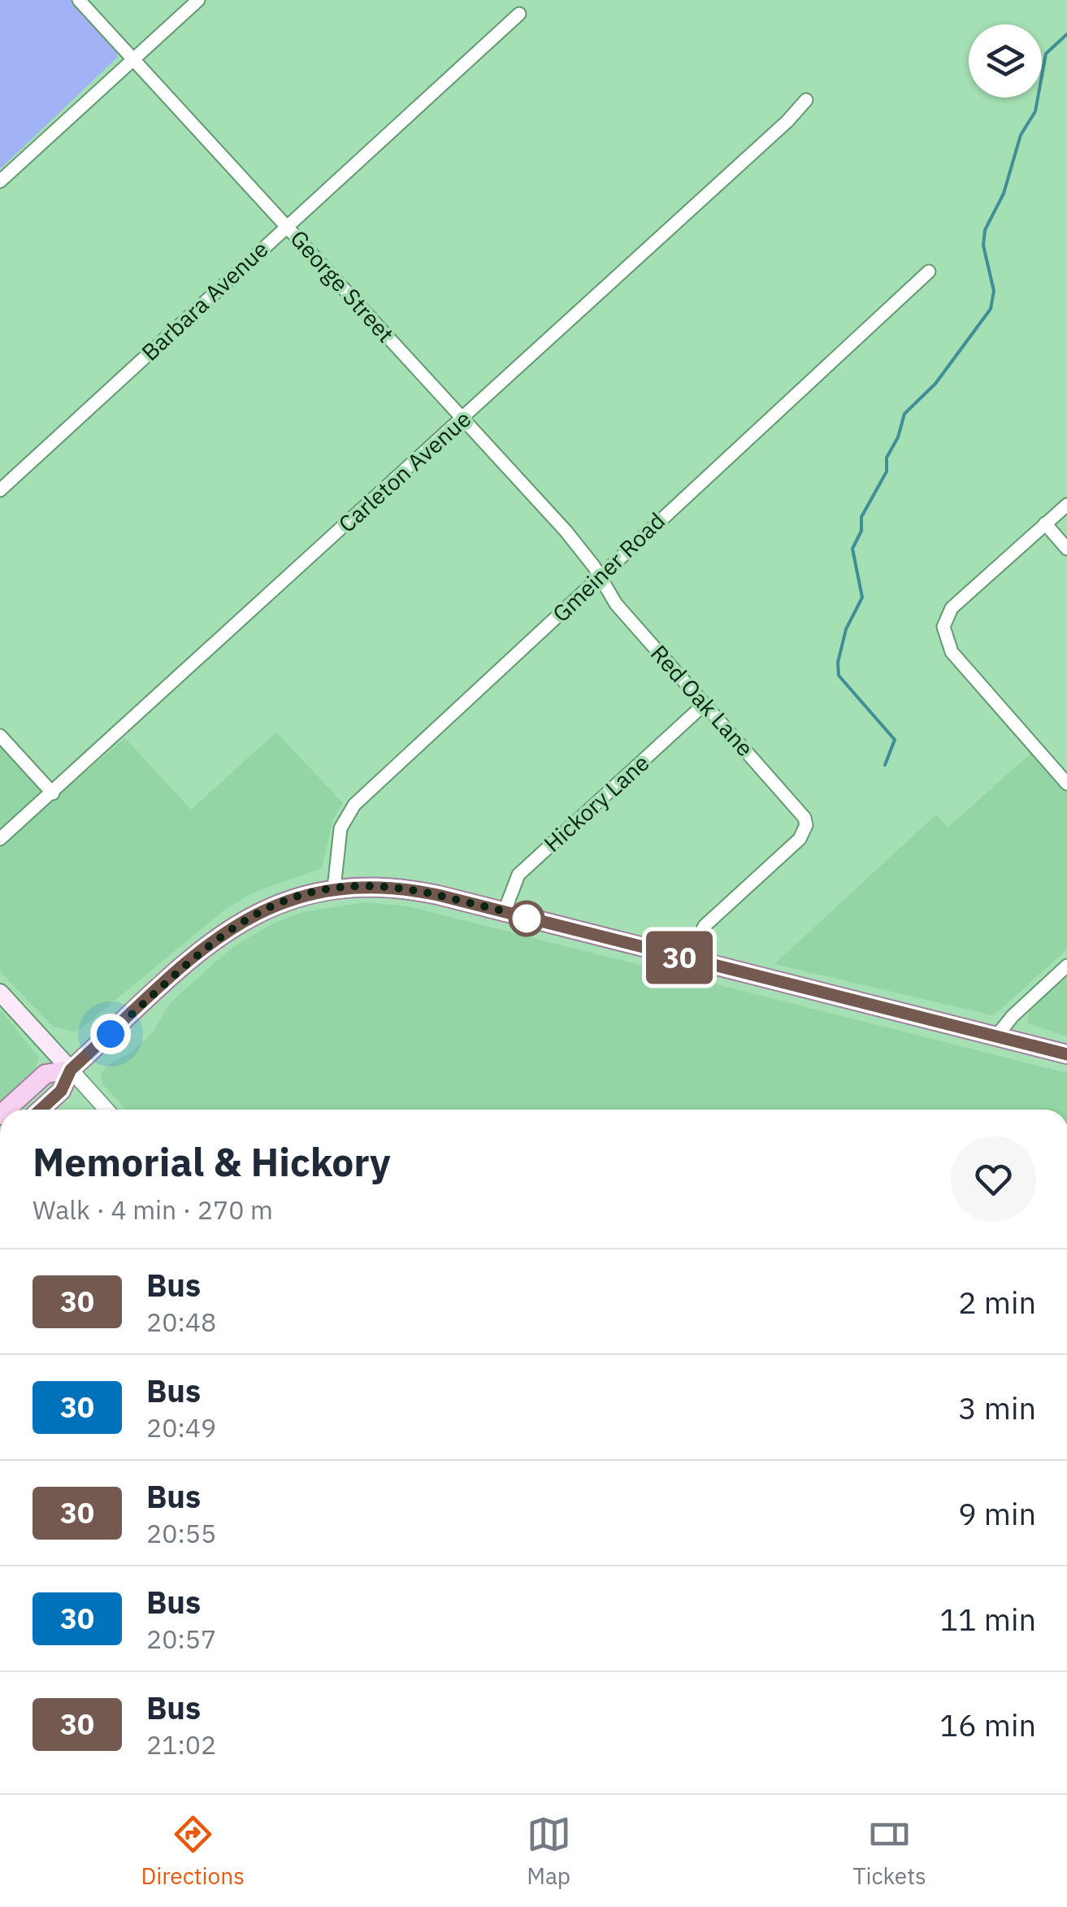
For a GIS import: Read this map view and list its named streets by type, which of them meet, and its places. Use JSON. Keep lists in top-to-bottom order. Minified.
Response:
{"streets":{"street":["George Street","Barbara Avenue","Carleton Avenue","Gmeiner Road","Red Oak Lane","Hickory Lane"]},"crossings":[["George Street","Barbara Avenue"],["George Street","Carleton Avenue"],["George Street","Gmeiner Road"],["George Street","Red Oak Lane"],["Gmeiner Road","Red Oak Lane"],["Red Oak Lane","Hickory Lane"]],"lines":["bus line 30"],"page":{"on_map":"30","heading":["Memorial & Hickory","Walk · 4 min · 270 m"],"list":[{"mark":"30","name":"Bus","note":"20:48","value":"2 min"},{"mark":"30","name":"Bus","note":"20:49","value":"3 min"},{"mark":"30","name":"Bus","note":"20:55","value":"9 min"},{"mark":"30","name":"Bus","note":"20:57","value":"11 min"},{"mark":"30","name":"Bus","note":"21:02","value":"16 min"}],"tabs":["Directions","Map","Tickets"]}}
